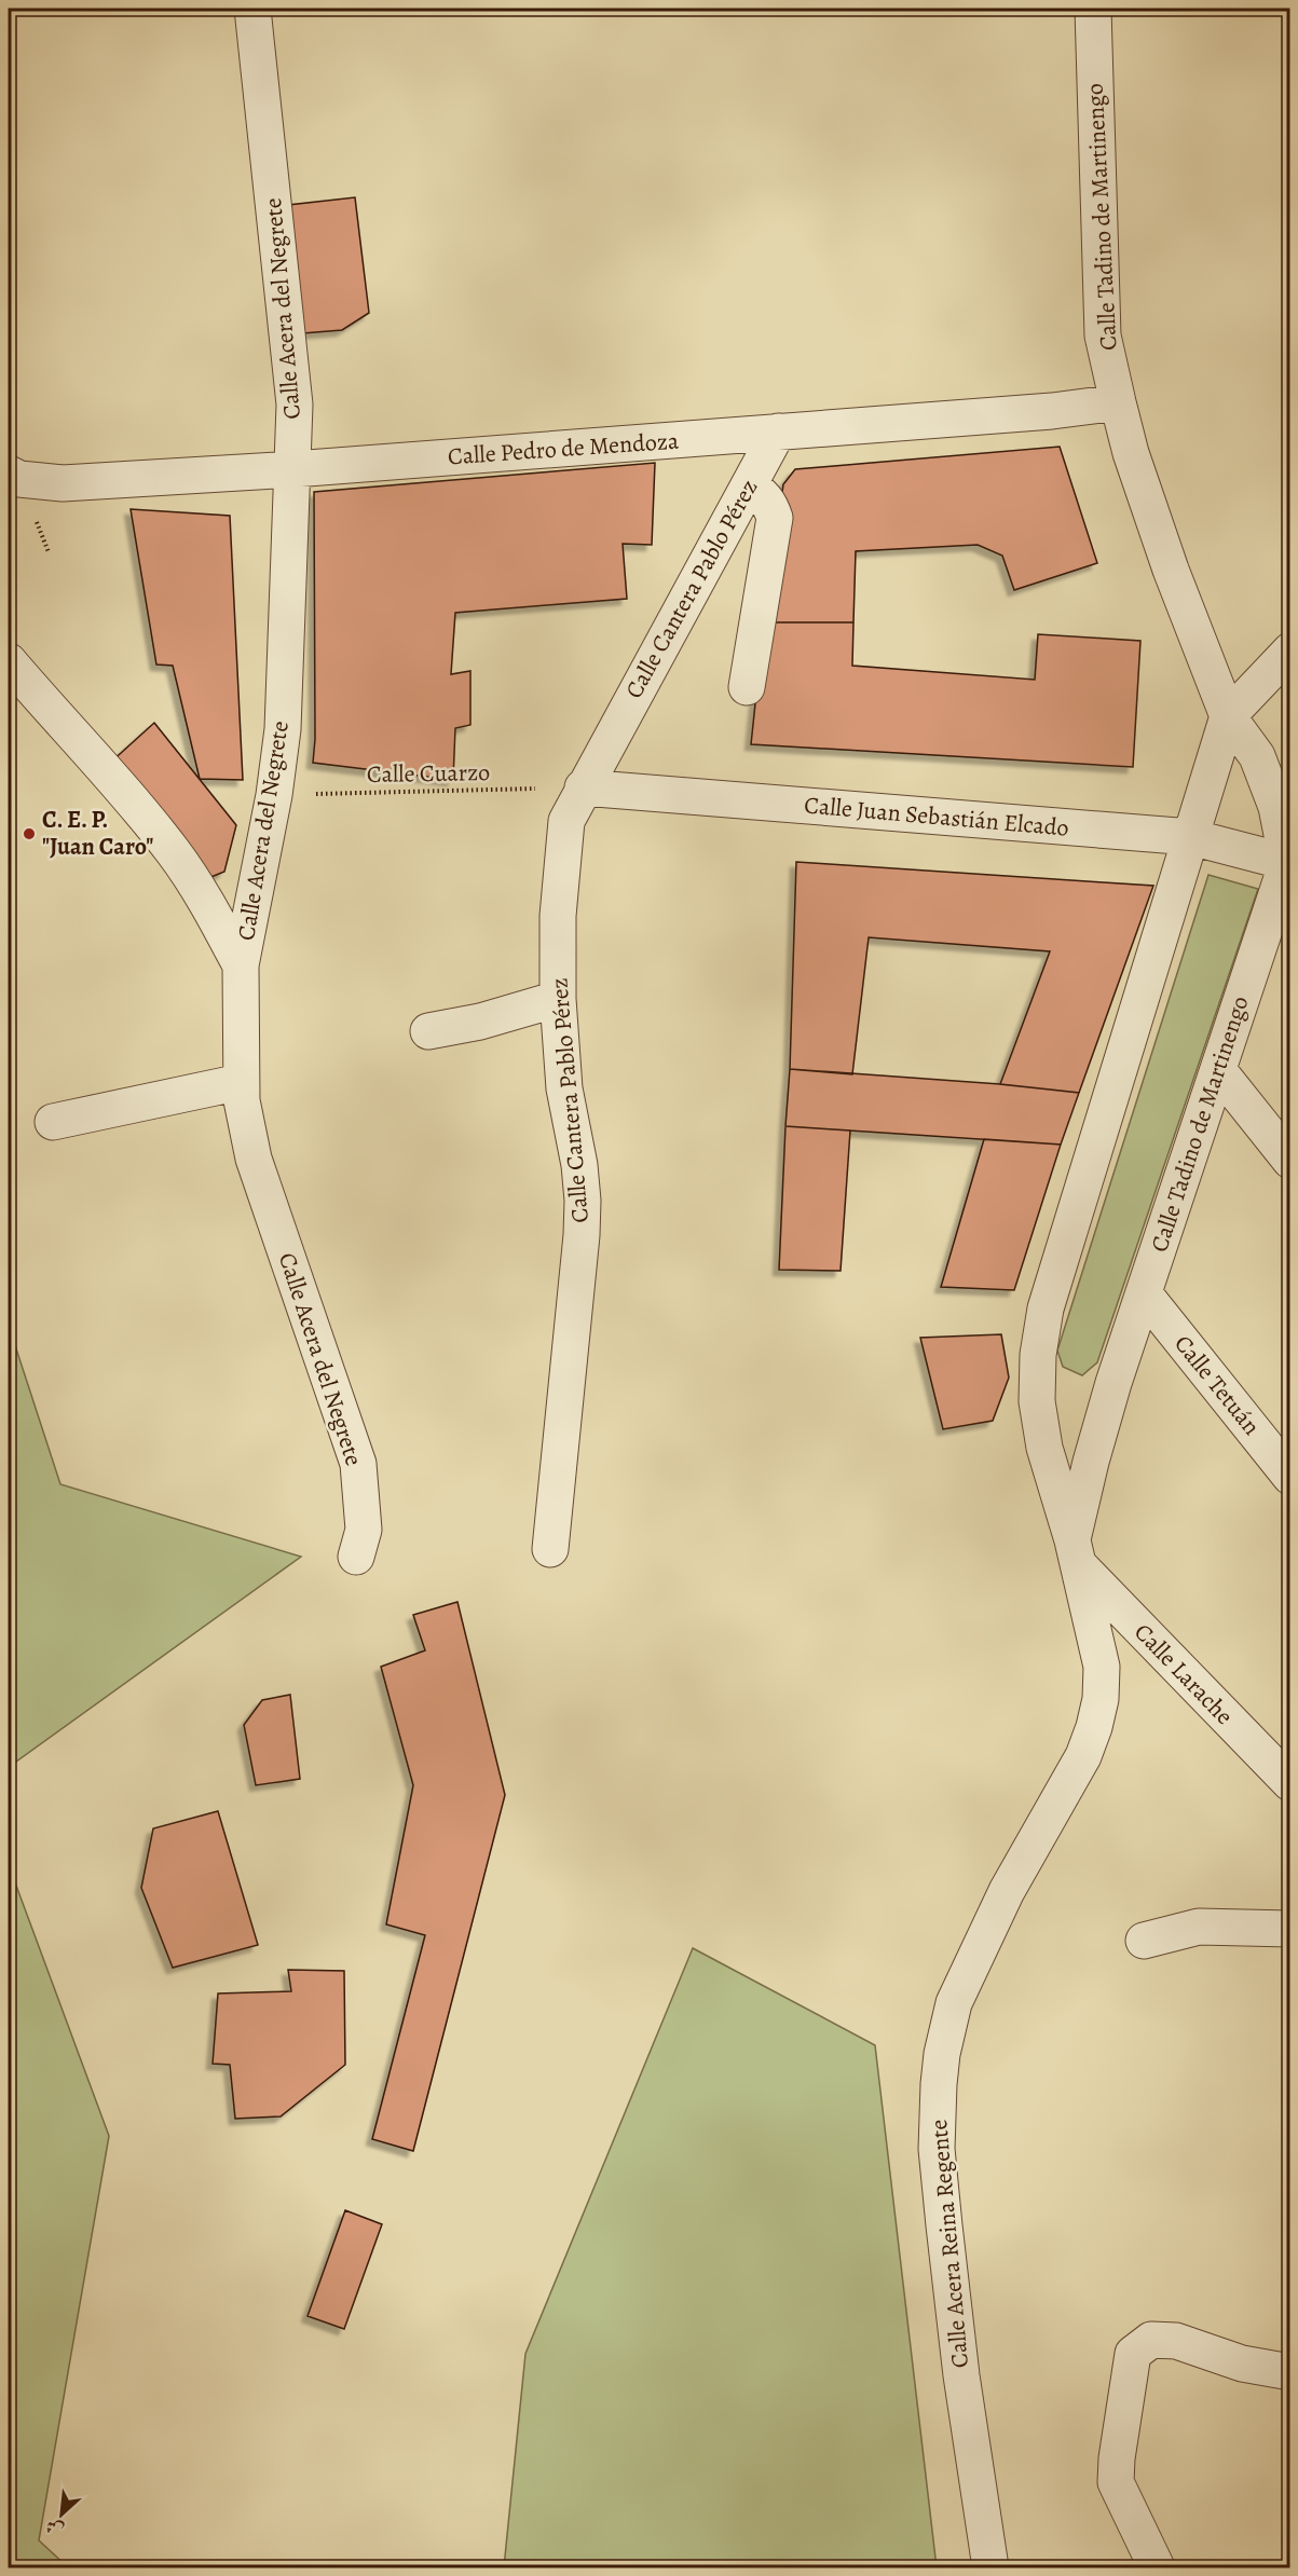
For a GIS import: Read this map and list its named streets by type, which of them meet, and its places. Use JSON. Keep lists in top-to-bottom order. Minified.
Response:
{"streets":{"street":["Calle Tadino de Martinengo","Calle Acera del Negrete","Calle Pedro de Mendoza","Calle Cantera Pablo Pérez","Calle Juan Sebastián Elcado","Calle Tetuán","Calle Larache","Calle Acera Reina Regente"],"path":["Calle Cuarzo"]},"crossings":[["Calle Tadino de Martinengo","Calle Pedro de Mendoza"],["Calle Tadino de Martinengo","Calle Juan Sebastián Elcado"],["Calle Tadino de Martinengo","Calle Tetuán"],["Calle Tadino de Martinengo","Calle Larache"],["Calle Tadino de Martinengo","Calle Acera Reina Regente"],["Calle Acera del Negrete","Calle Pedro de Mendoza"],["Calle Acera del Negrete","Calle Cuarzo"],["Calle Pedro de Mendoza","Calle Cantera Pablo Pérez"],["Calle Cantera Pablo Pérez","Calle Cuarzo"],["Calle Cantera Pablo Pérez","Calle Juan Sebastián Elcado"],["Calle Cuarzo","Calle Juan Sebastián Elcado"]],"places":["C. E. P. \"Juan Caro\""],"north":"bottom left"}
